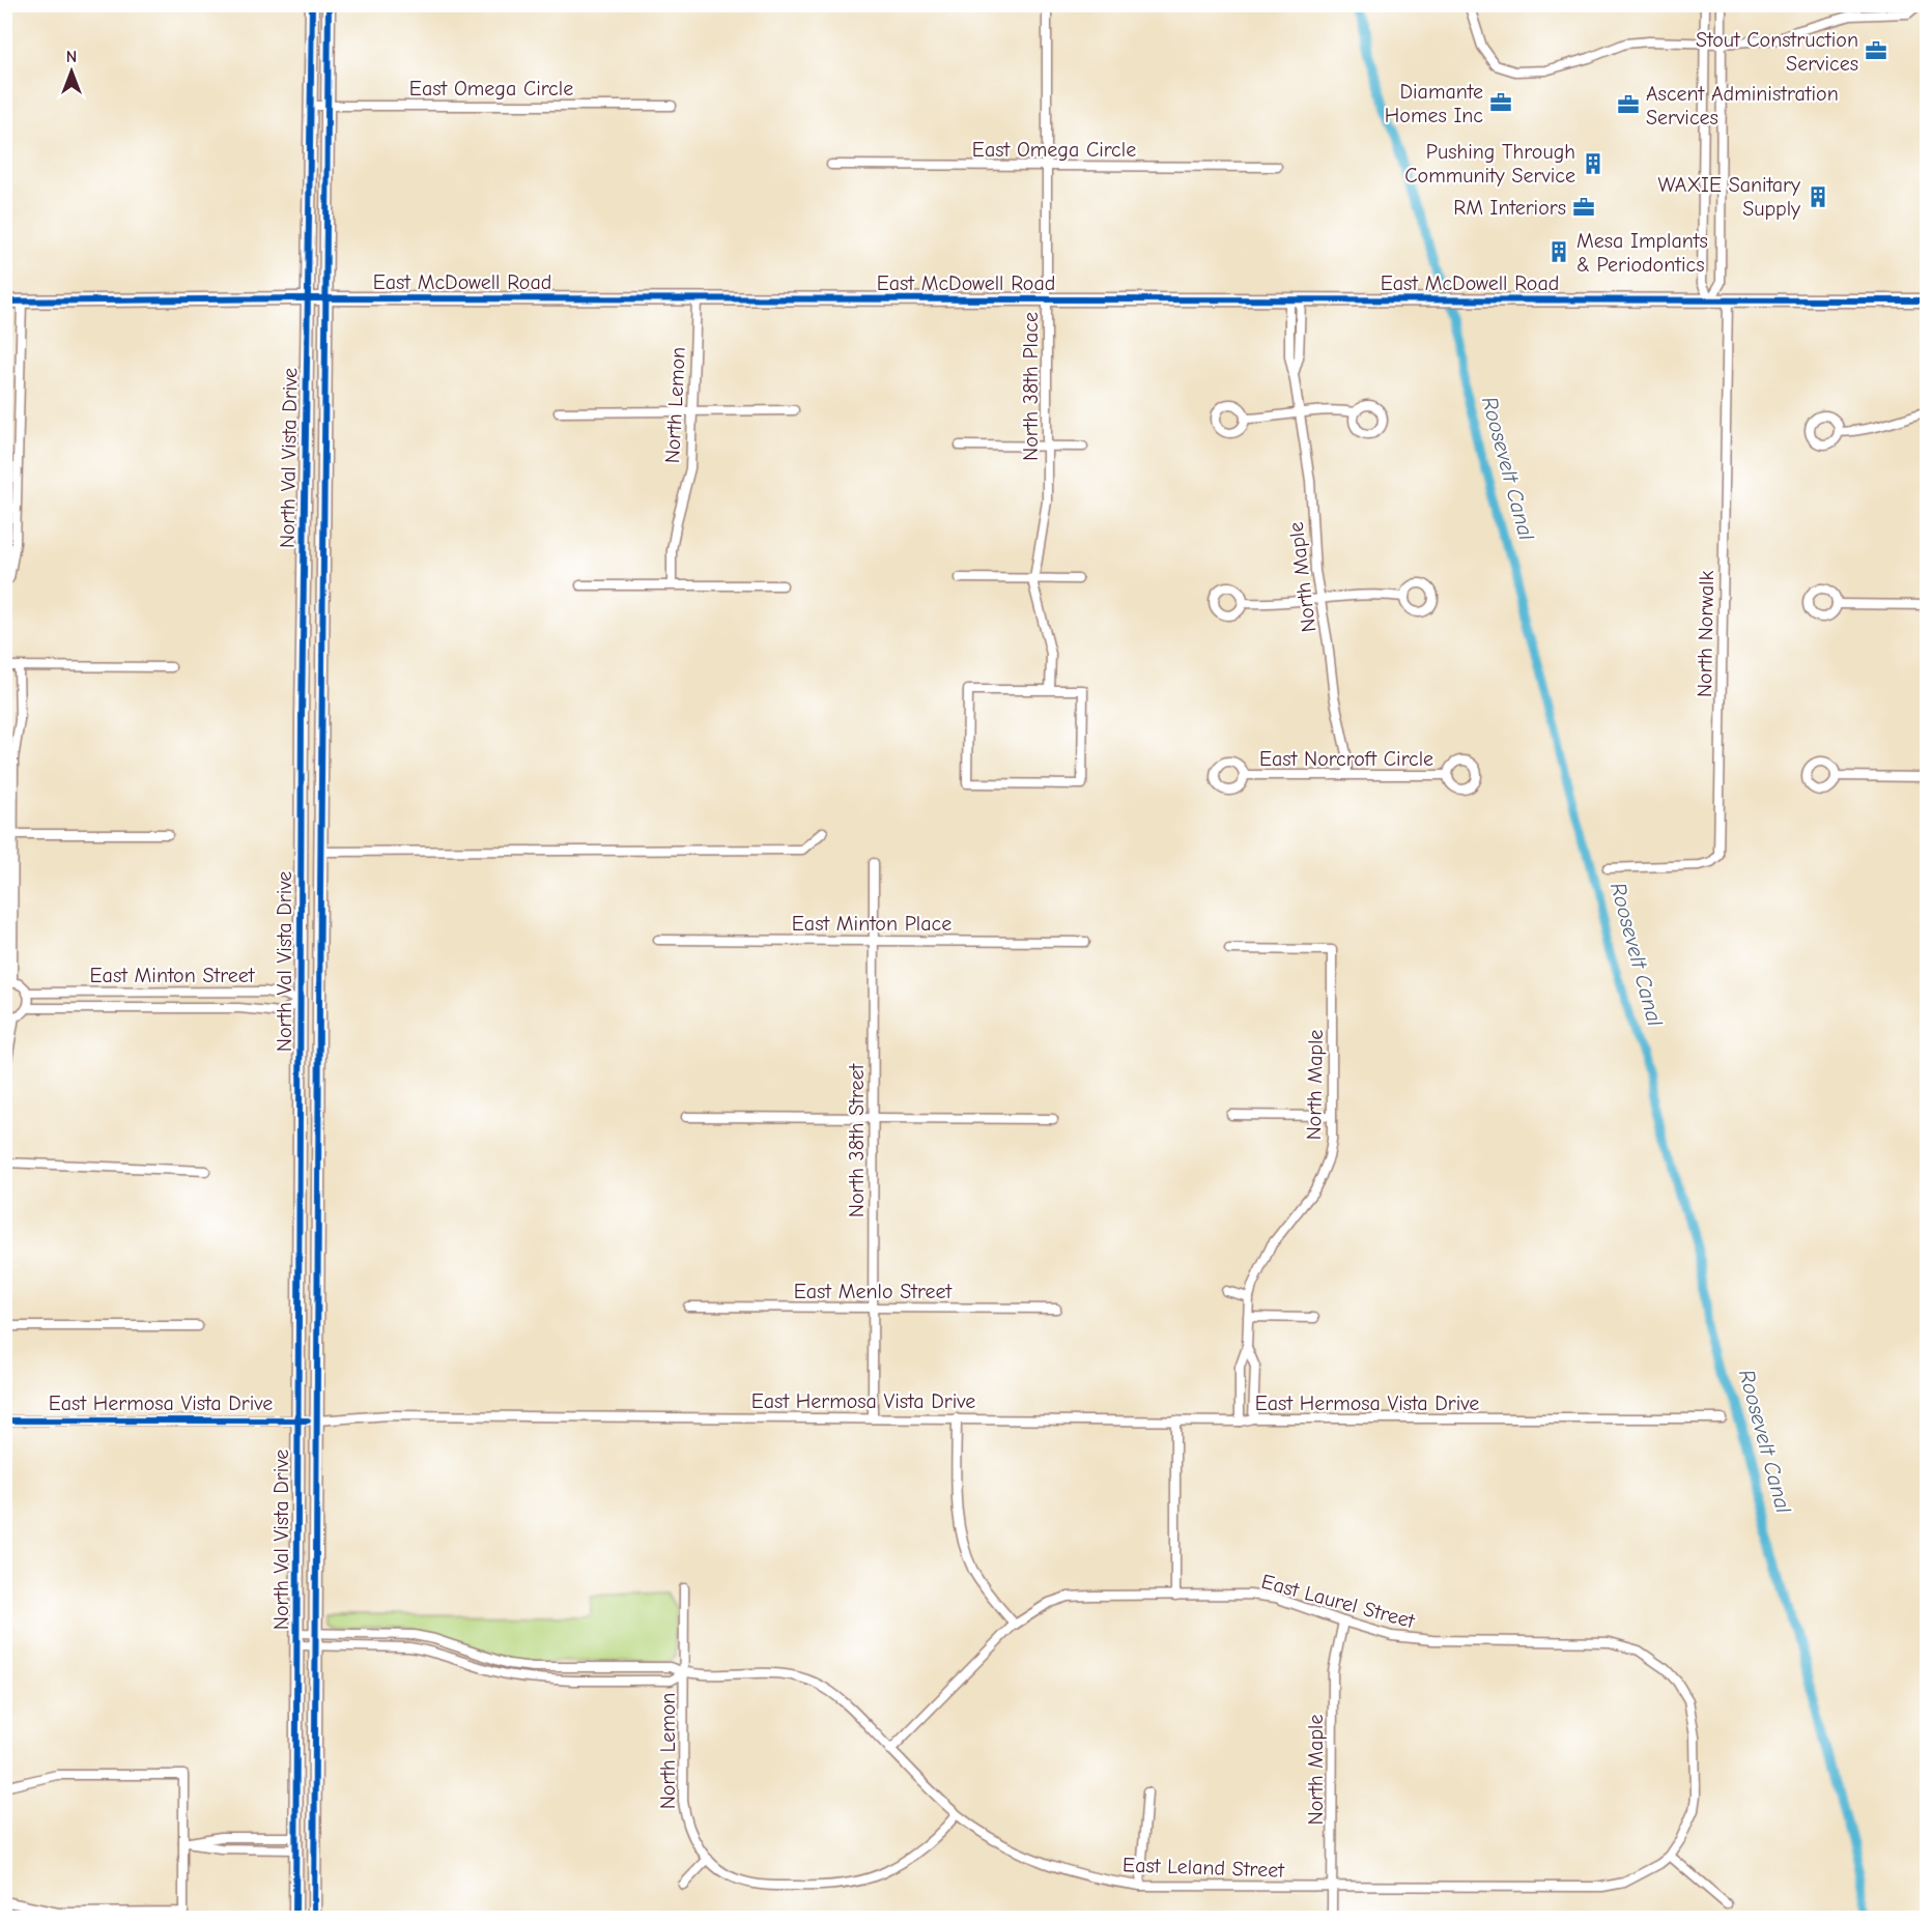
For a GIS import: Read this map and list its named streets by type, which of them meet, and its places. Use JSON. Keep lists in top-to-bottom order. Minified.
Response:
{"streets":{"main road":["East McDowell Road","North Val Vista Drive"],"street":["East Omega Circle","North 38th Place","North Lemon","North Maple","North Norwalk","East Norcroft Circle","East Minton Place","East Minton Street","North 38th Street","East Menlo Street","East Hermosa Vista Drive","East Laurel Street","East Leland Street"]},"crossings":[["East Omega Circle","North 38th Place"],["East Omega Circle","North Val Vista Drive"],["East McDowell Road","North 38th Place"],["East McDowell Road","North Lemon"],["East McDowell Road","North Val Vista Drive"],["East McDowell Road","North Maple"],["East McDowell Road","North Norwalk"],["North Lemon","East Leland Street"],["North Val Vista Drive","East Minton Street"],["North Val Vista Drive","East Hermosa Vista Drive"],["North Val Vista Drive","East Leland Street"],["North Maple","East Norcroft Circle"],["North Maple","East Hermosa Vista Drive"],["North Maple","East Laurel Street"],["North Maple","East Leland Street"],["East Minton Place","North 38th Street"],["North 38th Street","East Menlo Street"],["North 38th Street","East Hermosa Vista Drive"],["East Laurel Street","East Leland Street"]],"water":["Roosevelt Canal"],"places":{"office":["Stout Construction Services","Diamante Homes Inc","Ascent Administration Services","RM Interiors"],"building":["Pushing Through Community Service","WAXIE Sanitary Supply","Mesa Implants & Periodontics"]},"north":"top"}
